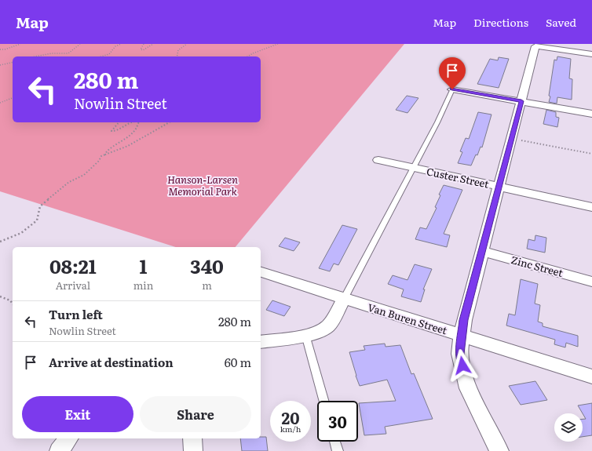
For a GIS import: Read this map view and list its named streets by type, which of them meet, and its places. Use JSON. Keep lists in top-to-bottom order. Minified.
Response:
{"streets":{"street":["Custer Street","Zinc Street","Van Buren Street"]},"parks":["Hanson-Larsen Memorial Park"],"page":{"header":"Map","nav":["Map","Directions","Saved"],"turn":["280 m","Nowlin Street"],"eta":["08:21","Arrival","1","min","340","m"],"list":[{"name":"Turn left","note":"Nowlin Street","value":"280 m"},{"name":"Arrive at destination","value":"60 m"}],"buttons":["Exit","Share"],"speed":"20 km/h","limit":"30"}}
